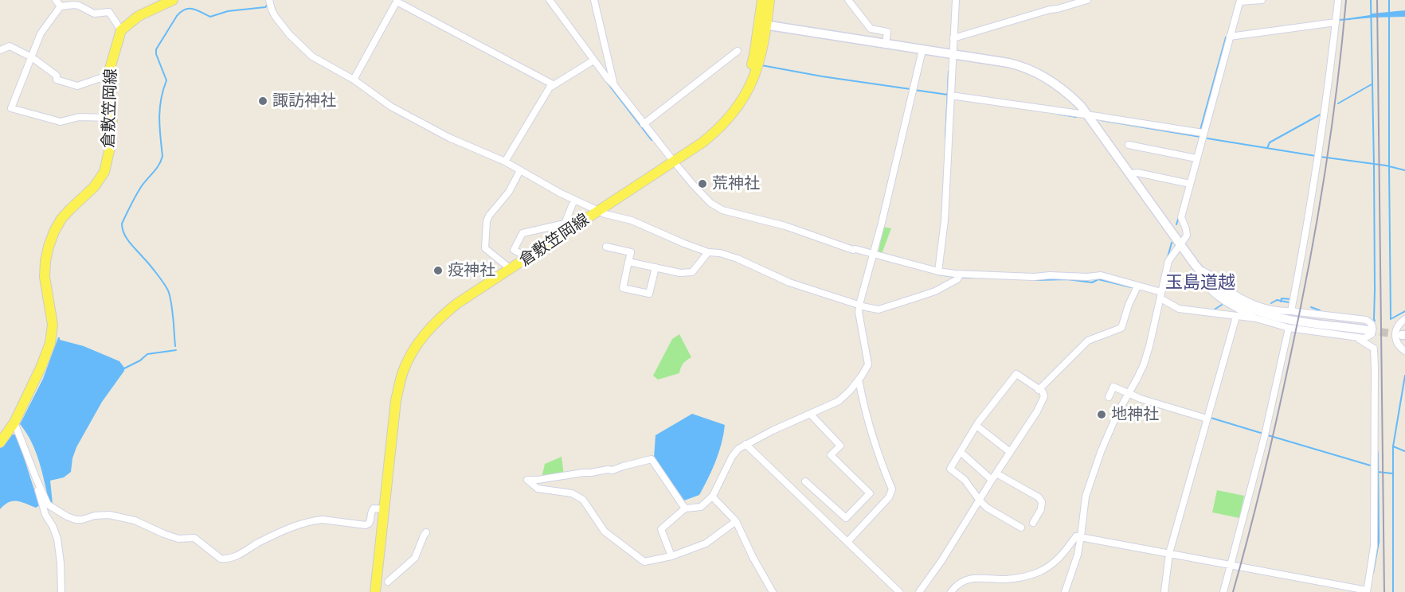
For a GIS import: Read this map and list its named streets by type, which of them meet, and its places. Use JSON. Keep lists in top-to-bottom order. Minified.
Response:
{"streets":{"main road":["倉敷笠岡線"]},"districts":["玉島道越"],"places":["諏訪神社","荒神社","疫神社","地神社"]}
